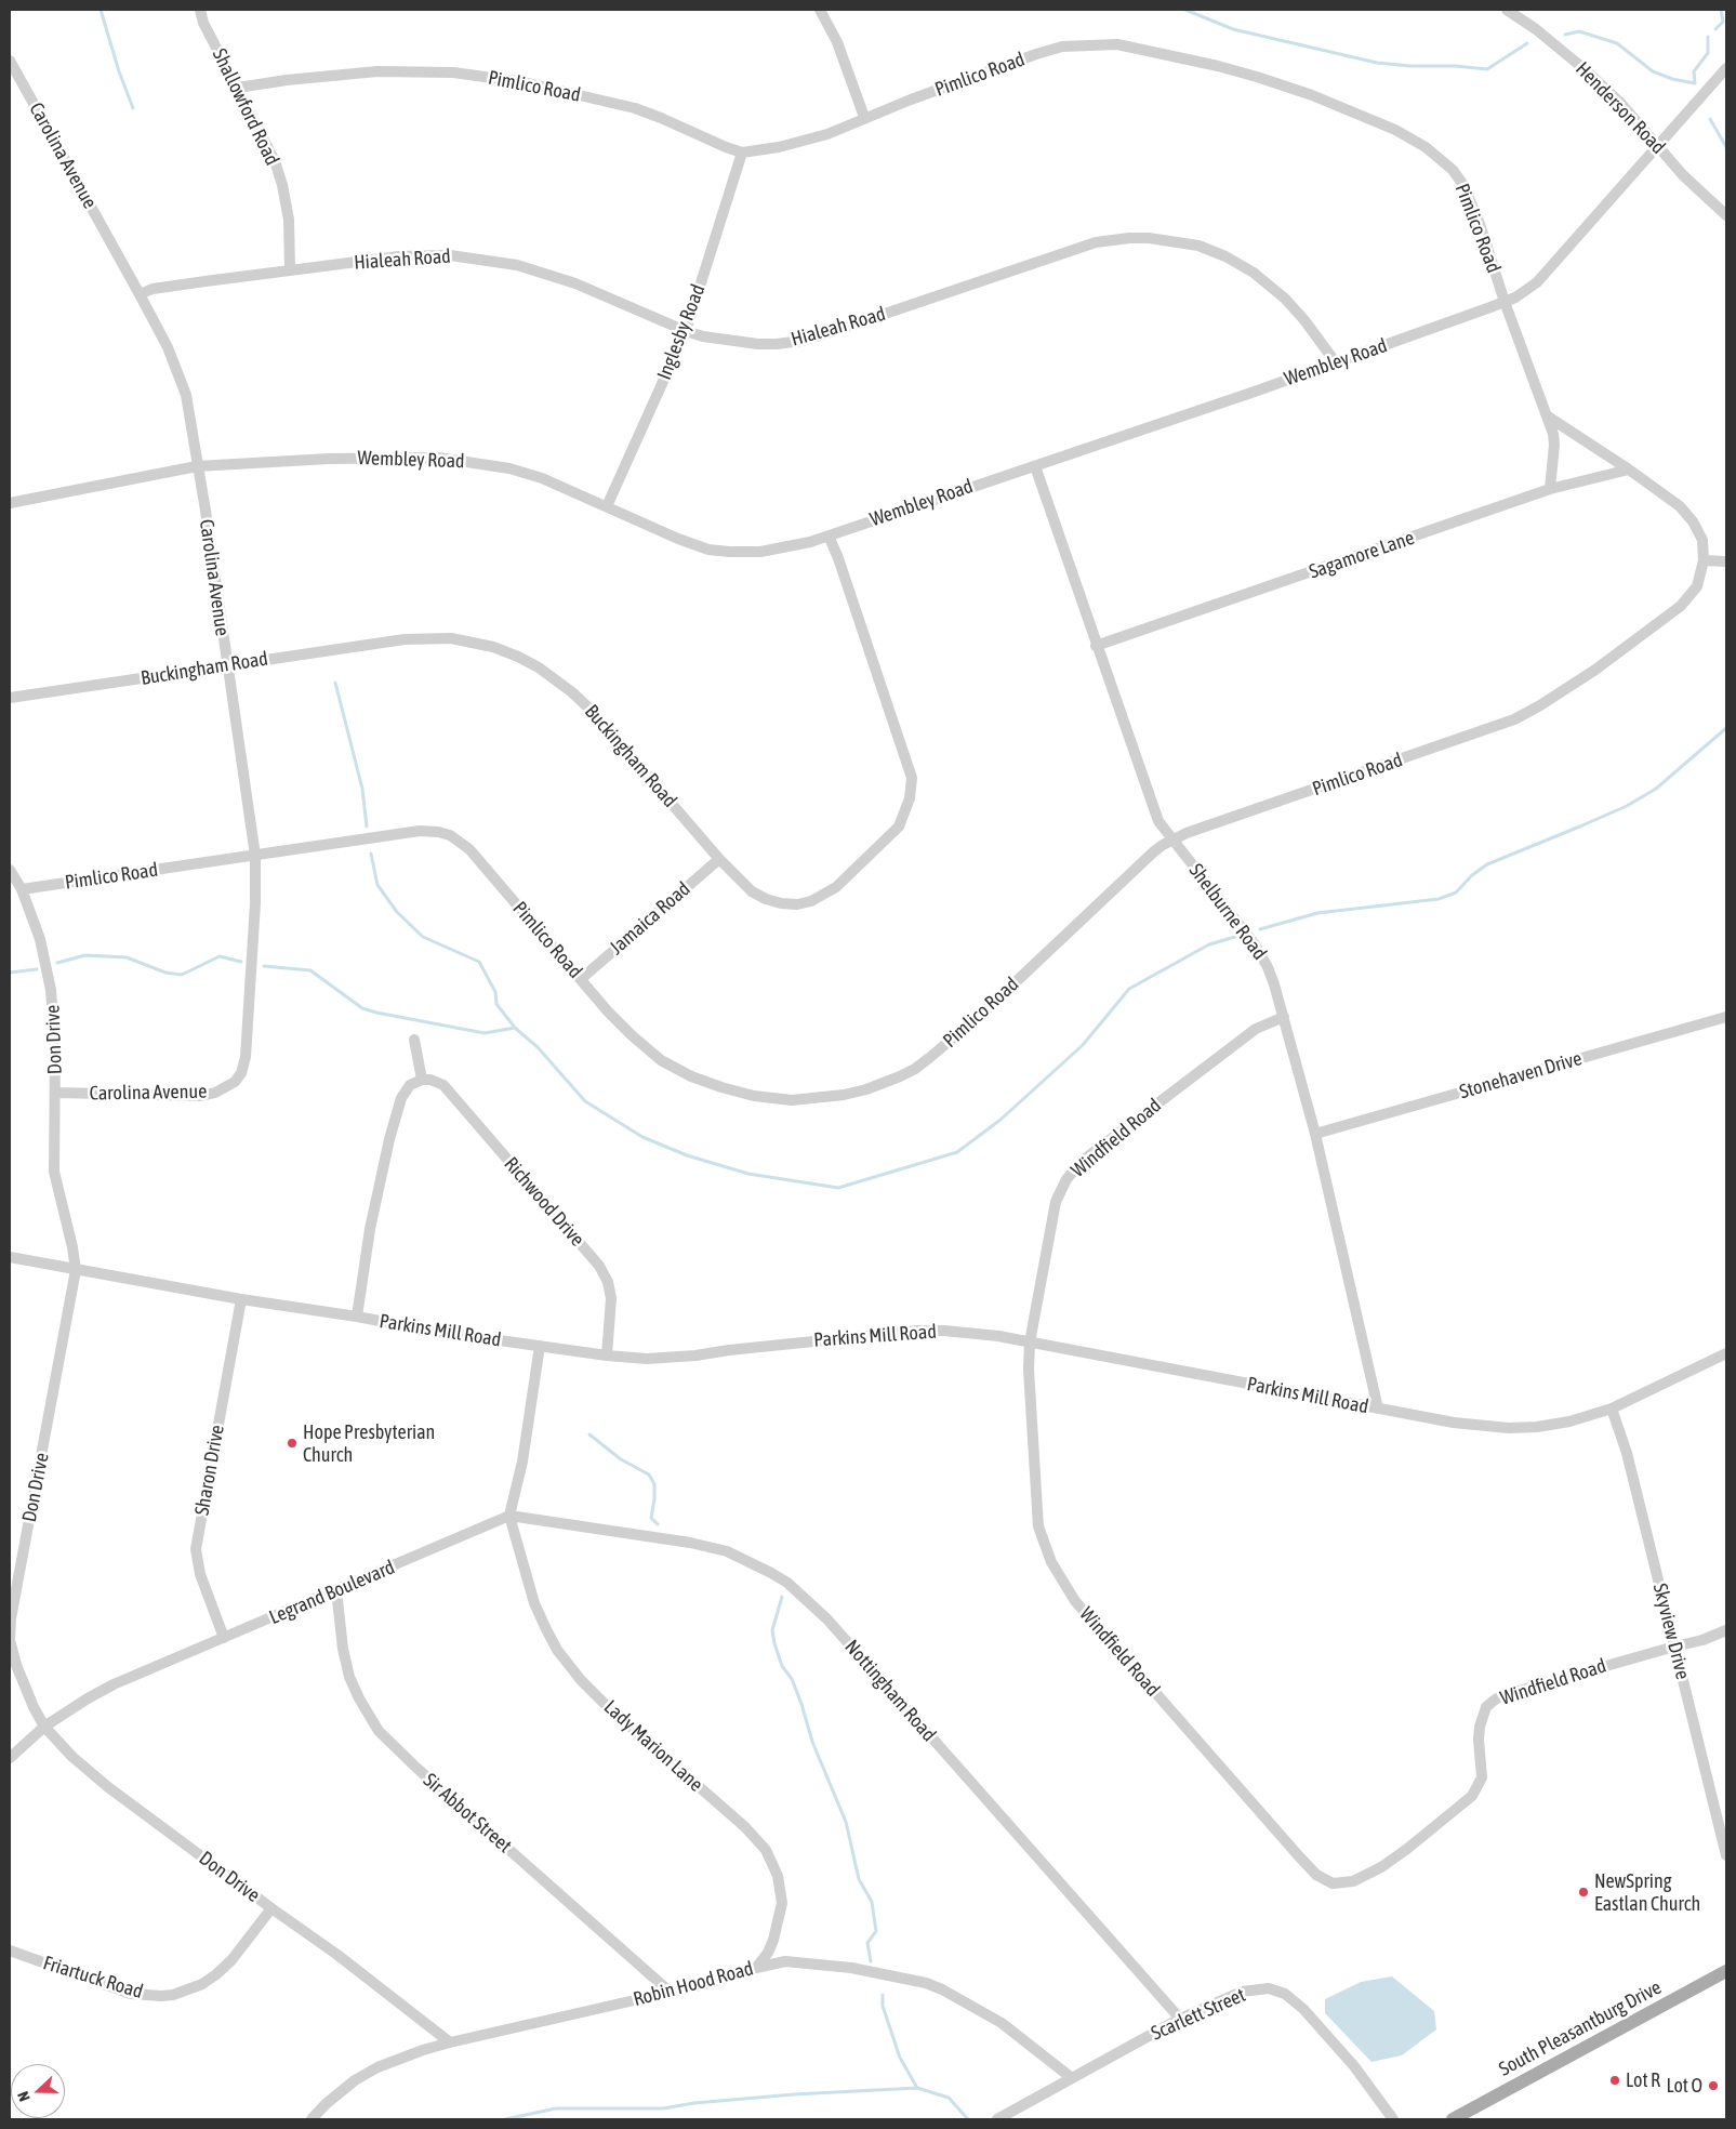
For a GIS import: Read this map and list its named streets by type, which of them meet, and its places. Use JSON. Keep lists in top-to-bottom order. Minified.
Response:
{"streets":{"main road":["South Pleasantburg Drive"],"street":["Pimlico Road","Shallowford Road","Henderson Road","Carolina Avenue","Hialeah Road","Inglesby Road","Wembley Road","Sagamore Lane","Buckingham Road","Shelburne Road","Jamaica Road","Don Drive","Stonehaven Drive","Windfield Road","Richwood Drive","Parkins Mill Road","Sharon Drive","Legrand Boulevard","Skyview Drive","Nottingham Road","Lady Marion Lane","Sir Abbot Street","Friartuck Road","Robin Hood Road","Scarlett Street"]},"crossings":[["Pimlico Road","Shallowford Road"],["Pimlico Road","Carolina Avenue"],["Pimlico Road","Inglesby Road"],["Pimlico Road","Wembley Road"],["Pimlico Road","Sagamore Lane"],["Pimlico Road","Shelburne Road"],["Pimlico Road","Jamaica Road"],["Pimlico Road","Don Drive"],["Shallowford Road","Hialeah Road"],["Henderson Road","Wembley Road"],["Carolina Avenue","Hialeah Road"],["Carolina Avenue","Wembley Road"],["Carolina Avenue","Buckingham Road"],["Carolina Avenue","Don Drive"],["Hialeah Road","Inglesby Road"],["Hialeah Road","Wembley Road"],["Inglesby Road","Wembley Road"],["Wembley Road","Buckingham Road"],["Wembley Road","Shelburne Road"],["Sagamore Lane","Shelburne Road"],["Buckingham Road","Jamaica Road"],["Shelburne Road","Stonehaven Drive"],["Shelburne Road","Windfield Road"],["Shelburne Road","Parkins Mill Road"],["Don Drive","Parkins Mill Road"],["Don Drive","Legrand Boulevard"],["Don Drive","Friartuck Road"],["Don Drive","Robin Hood Road"],["Windfield Road","Parkins Mill Road"],["Windfield Road","Skyview Drive"],["Richwood Drive","Parkins Mill Road"],["Parkins Mill Road","Sharon Drive"],["Parkins Mill Road","Skyview Drive"],["Sharon Drive","Legrand Boulevard"],["Legrand Boulevard","Nottingham Road"],["Legrand Boulevard","Lady Marion Lane"],["Legrand Boulevard","Sir Abbot Street"],["Nottingham Road","Lady Marion Lane"],["Nottingham Road","Scarlett Street"],["Lady Marion Lane","Robin Hood Road"],["Sir Abbot Street","Robin Hood Road"],["Robin Hood Road","Scarlett Street"]],"places":["Hope Presbyterian Church","NewSpring Eastlan Church","Lot R","Lot O"],"north":"left"}
